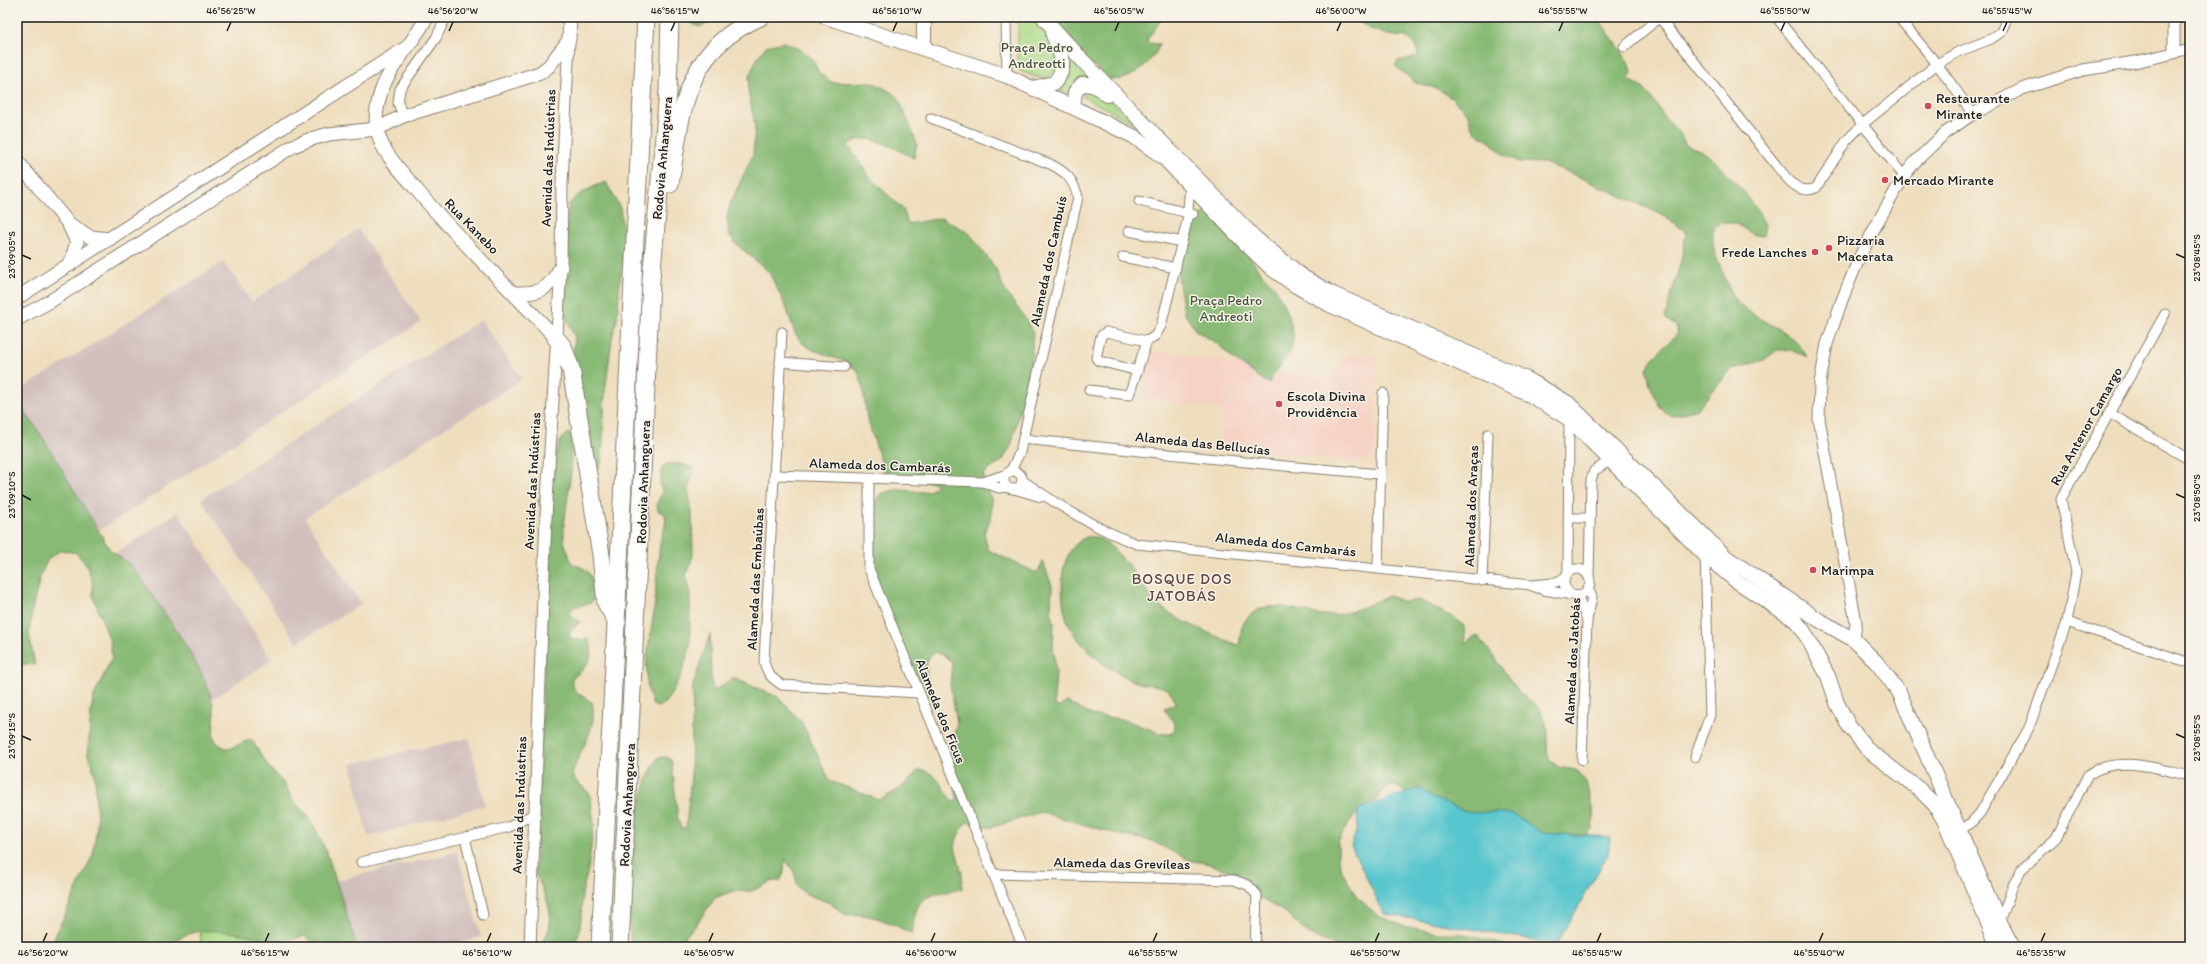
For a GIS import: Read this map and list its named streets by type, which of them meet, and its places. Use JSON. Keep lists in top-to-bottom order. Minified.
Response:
{"streets":{"highway":["Rodovia Anhanguera"],"main road":["Avenida das Indústrias","Rua Kanebo"],"street":["Alameda dos Cambuís","Rua Antenor Camargo","Alameda das Bellucías","Alameda dos Cambarás","Alameda dos Araças","Alameda das Embaúbas","Alameda dos Jatobás","Alameda dos Fícus","Alameda das Grevíleas"]},"crossings":[["Avenida das Indústrias","Rua Kanebo"],["Alameda dos Cambuís","Alameda das Bellucías"],["Alameda dos Cambuís","Alameda dos Cambarás"],["Alameda dos Cambarás","Alameda dos Araças"],["Alameda dos Cambarás","Alameda das Embaúbas"],["Alameda dos Cambarás","Alameda dos Jatobás"],["Alameda dos Cambarás","Alameda dos Fícus"],["Alameda das Embaúbas","Alameda dos Fícus"],["Alameda dos Fícus","Alameda das Grevíleas"]],"districts":["BOSQUE DOS JATOBÁS"],"parks":["Praça Pedro Andreotti","Praça Pedro Andreoti"],"places":["Restaurante Mirante","Mercado Mirante","Pizzaria Macerata","Frede Lanches","Escola Divina Providência","Marimpa"],"coordinates":["46°56'25\"W","46°56'20\"W","46°56'15\"W","46°56'10\"W","46°56'05\"W","46°56'00\"W","46°55'55\"W","46°55'50\"W","46°55'45\"W","23°09'05\"S","23°08'45\"S","23°09'10\"S","23°08'50\"S","23°09'15\"S","23°08'55\"S","46°55'40\"W","46°55'35\"W"]}
